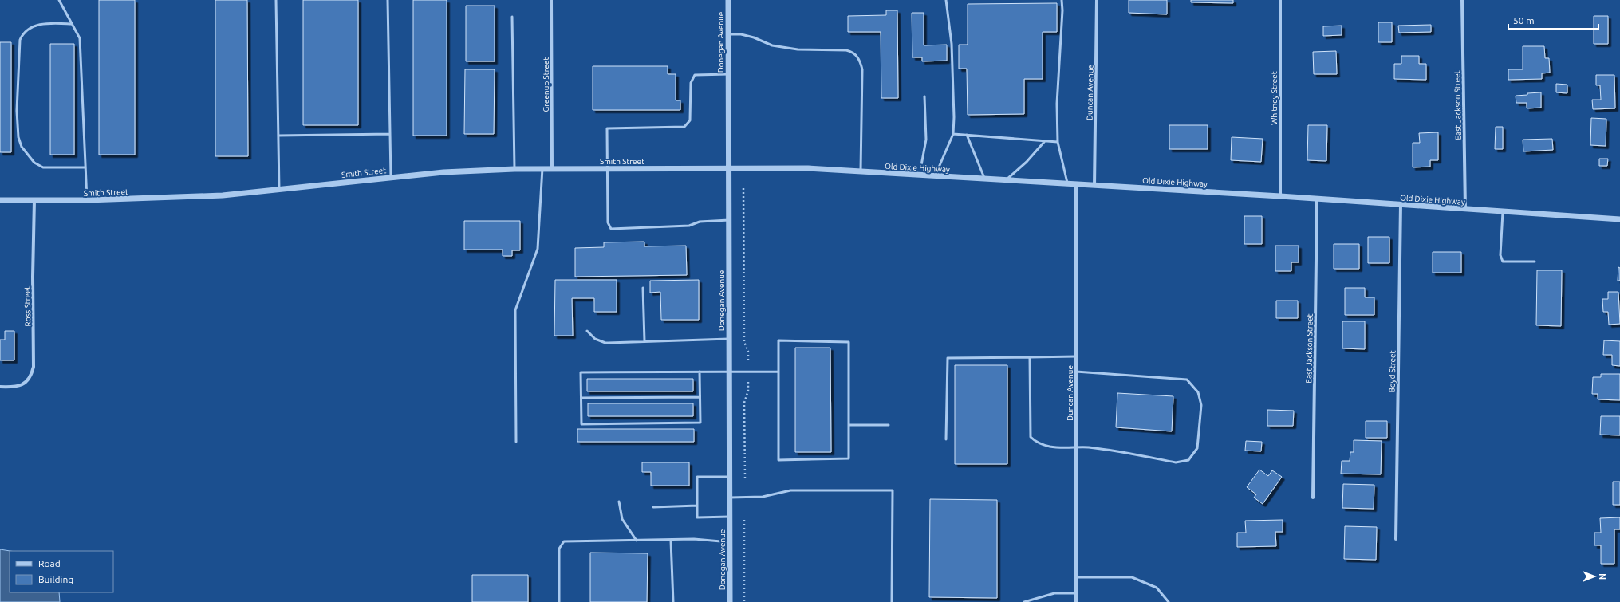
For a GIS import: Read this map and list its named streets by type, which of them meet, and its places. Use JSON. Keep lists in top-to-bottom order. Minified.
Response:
{"streets":{"street":["Donegan Avenue","Greenup Street","Duncan Avenue","Whitney Street","East Jackson Street","Smith Street","Old Dixie Highway","Ross Street","Boyd Street"]},"crossings":[["Donegan Avenue","Smith Street"],["Donegan Avenue","Old Dixie Highway"],["Greenup Street","Smith Street"],["Duncan Avenue","Old Dixie Highway"],["Whitney Street","Old Dixie Highway"],["East Jackson Street","Old Dixie Highway"],["Smith Street","Old Dixie Highway"],["Smith Street","Ross Street"],["Old Dixie Highway","Boyd Street"]],"legend":["Road","Building"],"scale_bar":"50 m","north":"right"}
